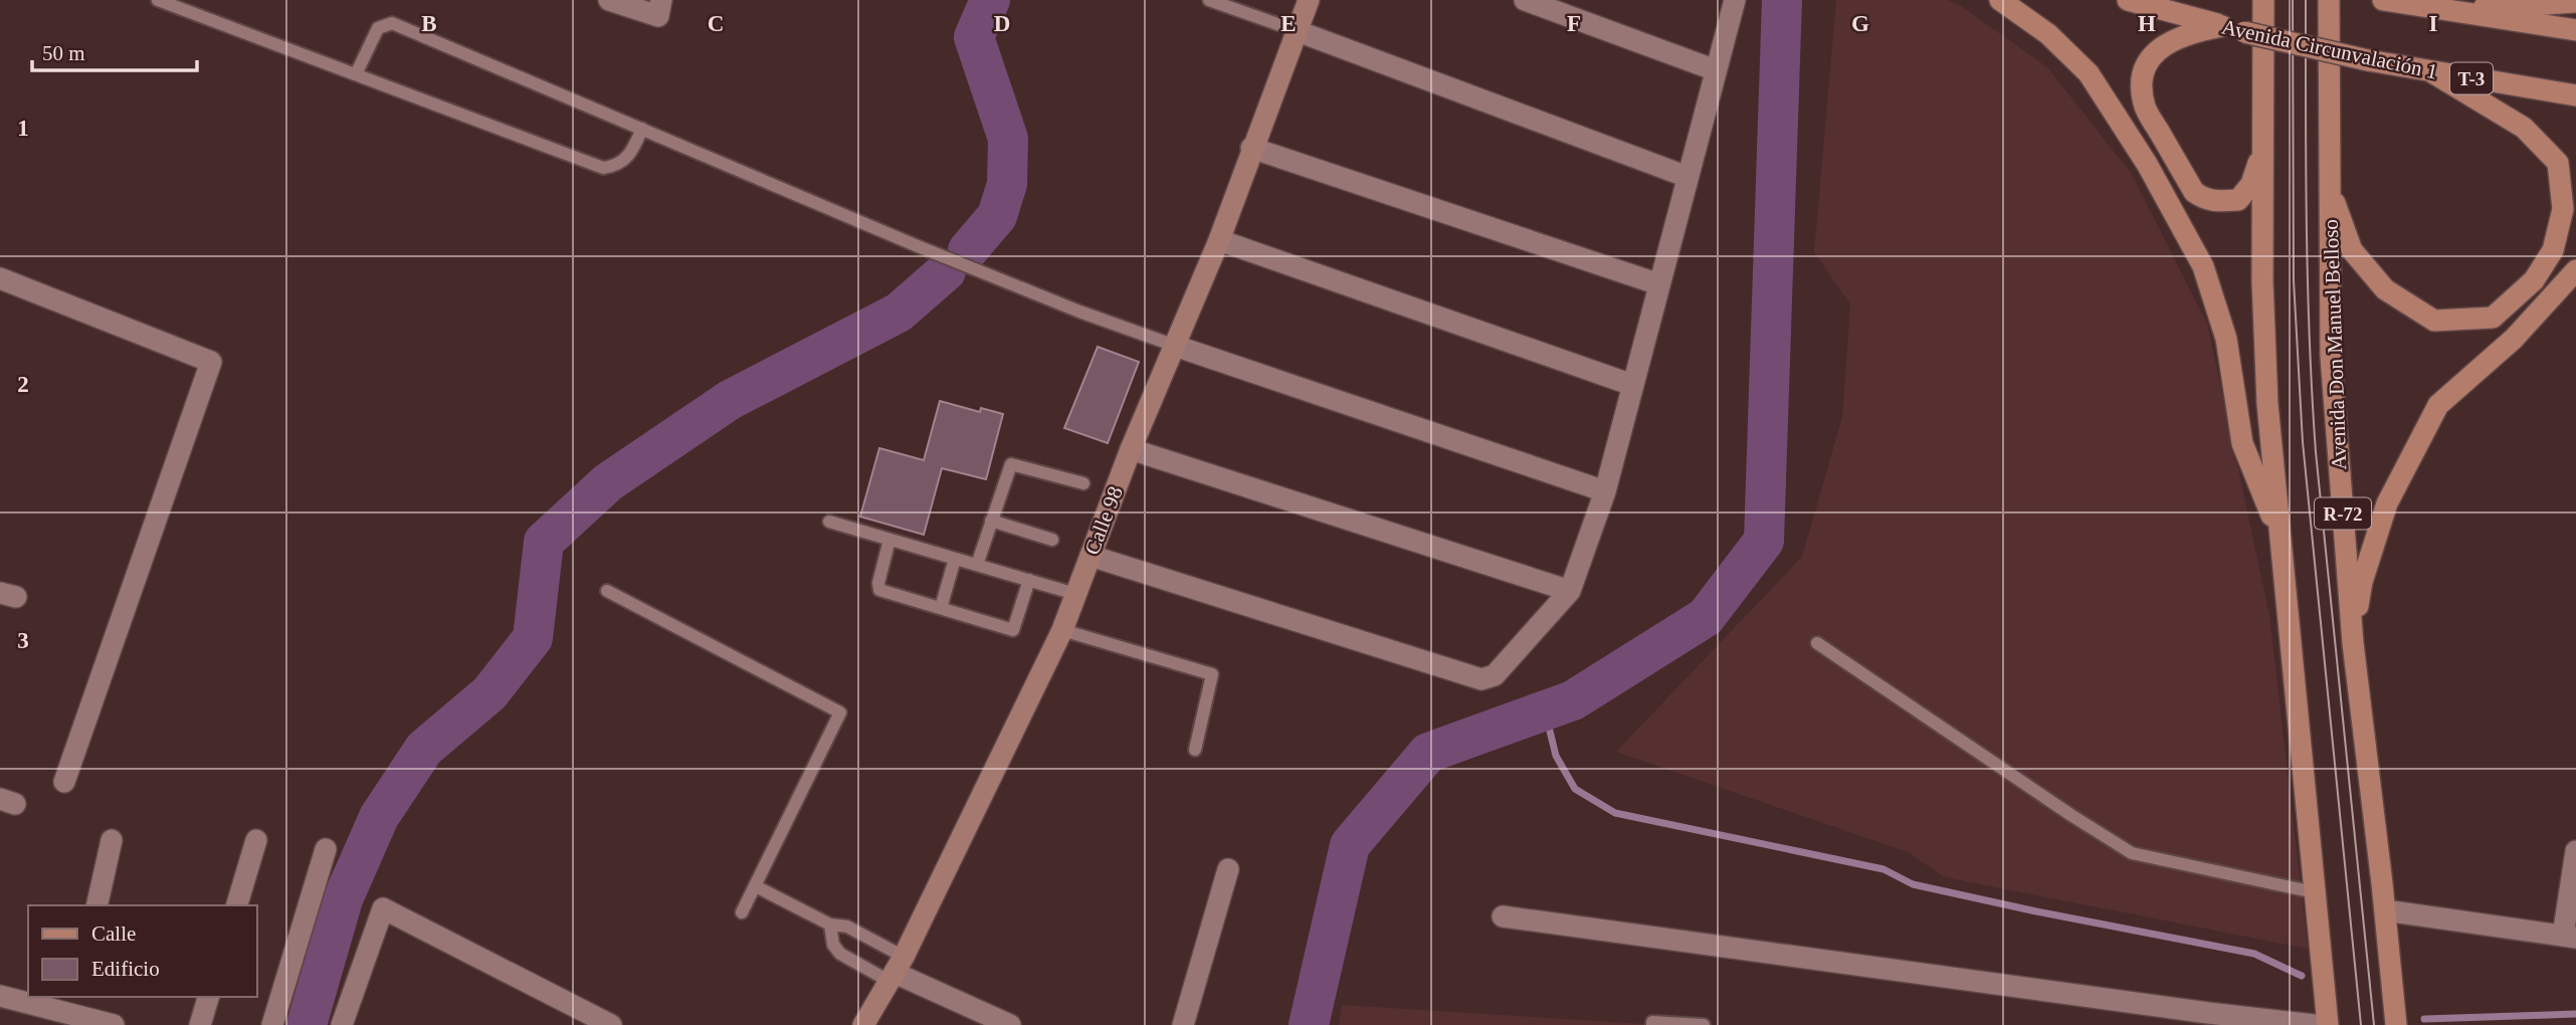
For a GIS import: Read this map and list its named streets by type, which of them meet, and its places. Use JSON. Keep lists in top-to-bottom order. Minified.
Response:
{"streets":{"main road":["Avenida Circunvalación 1","T-3","Avenida Don Manuel Belloso","R-72"],"street":["Calle 98"]},"legend":["Calle","Edificio"],"scale_bar":"50 m","grid":{"columns":["B","C","D","E","F","G","H","I"],"rows":["1","2","3"]}}
